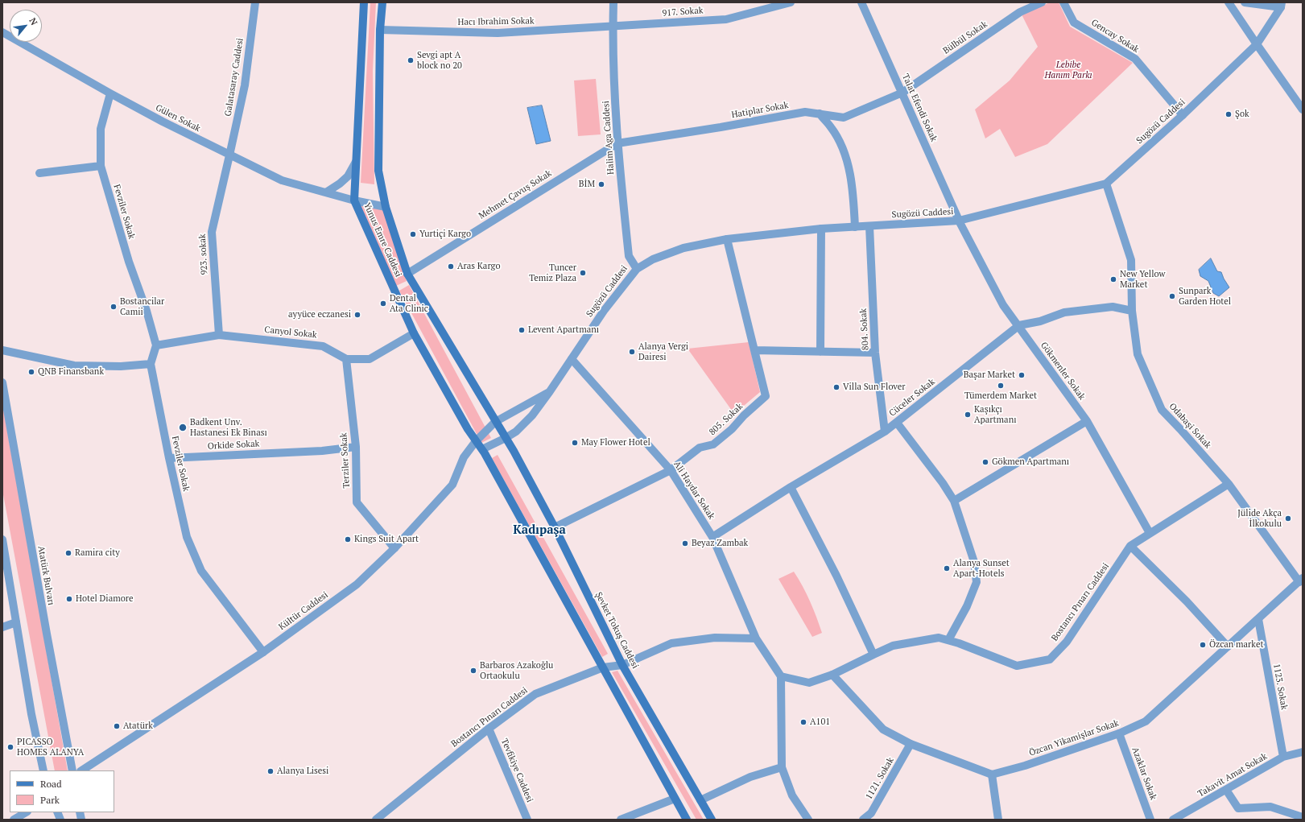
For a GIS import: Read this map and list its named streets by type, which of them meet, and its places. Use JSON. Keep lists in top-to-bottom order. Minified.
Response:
{"streets":{"main road":["Yunus Emre Caddesi","Şevket Tokuş Caddesi"],"street":["917. Sokak","Hacı Ibrahim Sokak","Gencay Sokak","Bülbül Sokak","Galatasaray Caddesi","Talat Efendi Sokak","Hatiplar Sokak","Gülen Sokak","Sugözü Caddesi","Halim Aga Caddesi","Mehmet Çavuş Sokak","Fevziler Sokak","923. sokak","804. Sokak","Canyol Sokak","Gökmenler Sokak","Cüceler Sokak","805. Sokak","Odabaşi Sokak","Orkide Sokak","Terziler Sokak","Ali Haydar Sokak","Atatürk Bulvarı","Bostancı Pınarı Caddesi","Kültür Caddesi","1123. Sokak","Özcan Yikamişlar Sokak","Tevfikiye Caddesi","Azaklar Sokak","Takavit Amat Sokak","1121. Sokak"]},"crossings":[["917. Sokak","Hacı Ibrahim Sokak"],["917. Sokak","Halim Aga Caddesi"],["Hacı Ibrahim Sokak","Halim Aga Caddesi"],["Hacı Ibrahim Sokak","Yunus Emre Caddesi"],["Gencay Sokak","Sugözü Caddesi"],["Bülbül Sokak","Talat Efendi Sokak"],["Bülbül Sokak","Hatiplar Sokak"],["Galatasaray Caddesi","Gülen Sokak"],["Galatasaray Caddesi","923. sokak"],["Talat Efendi Sokak","Hatiplar Sokak"],["Talat Efendi Sokak","Sugözü Caddesi"],["Talat Efendi Sokak","Gökmenler Sokak"],["Hatiplar Sokak","Halim Aga Caddesi"],["Hatiplar Sokak","Mehmet Çavuş Sokak"],["Gülen Sokak","Fevziler Sokak"],["Gülen Sokak","Yunus Emre Caddesi"],["Gülen Sokak","923. sokak"],["Sugözü Caddesi","Halim Aga Caddesi"],["Sugözü Caddesi","Yunus Emre Caddesi"],["Sugözü Caddesi","804. Sokak"],["Sugözü Caddesi","Gökmenler Sokak"],["Sugözü Caddesi","805. Sokak"],["Sugözü Caddesi","Odabaşi Sokak"],["Sugözü Caddesi","Ali Haydar Sokak"],["Sugözü Caddesi","Kültür Caddesi"],["Halim Aga Caddesi","Mehmet Çavuş Sokak"],["Mehmet Çavuş Sokak","Yunus Emre Caddesi"],["Fevziler Sokak","Canyol Sokak"],["Fevziler Sokak","Orkide Sokak"],["Fevziler Sokak","Kültür Caddesi"],["Yunus Emre Caddesi","Canyol Sokak"],["Yunus Emre Caddesi","Bostancı Pınarı Caddesi"],["Yunus Emre Caddesi","Kültür Caddesi"],["Yunus Emre Caddesi","Şevket Tokuş Caddesi"],["923. sokak","Canyol Sokak"],["804. Sokak","Cüceler Sokak"],["Canyol Sokak","Terziler Sokak"],["Gökmenler Sokak","Cüceler Sokak"],["Gökmenler Sokak","Bostancı Pınarı Caddesi"],["Cüceler Sokak","Odabaşi Sokak"],["Cüceler Sokak","Ali Haydar Sokak"],["805. Sokak","Ali Haydar Sokak"],["805. Sokak","Şevket Tokuş Caddesi"],["Odabaşi Sokak","Bostancı Pınarı Caddesi"],["Odabaşi Sokak","Özcan Yikamişlar Sokak"],["Orkide Sokak","Terziler Sokak"],["Terziler Sokak","Kültür Caddesi"],["Ali Haydar Sokak","Bostancı Pınarı Caddesi"],["Bostancı Pınarı Caddesi","Şevket Tokuş Caddesi"],["Bostancı Pınarı Caddesi","Tevfikiye Caddesi"],["1123. Sokak","Özcan Yikamişlar Sokak"],["1123. Sokak","Takavit Amat Sokak"],["Özcan Yikamişlar Sokak","Azaklar Sokak"]],"districts":["Kadıpaşa"],"parks":["Lebibe Hanım Parkı"],"places":["Sevgi apt A block no 20","Şok","BİM","Yurtiçi Kargo","Aras Kargo","Tuncer Temiz Plaza","New Yellow Market","Sunpark Garden Hotel","Dental Ata Clinic","Bostancilar Camii","ayyüce eczanesi","Levent Apartmanı","Alanya Vergi Dairesi","QNB Finansbank","Başar Market","Tümerdem Market","Villa Sun Flover","Kaşıkçı Apartmanı","Badkent Unv. Hastanesi Ek Binası","May Flower Hotel","Gökmen Apartmanı","Jülide Akça İlkokulu","Kings Suit Apart","Beyaz Zambak","Ramira city","Alanya Sunset Apart-Hotels","Hotel Diamore","Özcan market","Barbaros Azakoğlu Ortaokulu","A101","Atatürk","PICASSO HOMES ALANYA","Alanya Lisesi"],"legend":["Road","Park"],"north":"top right"}
